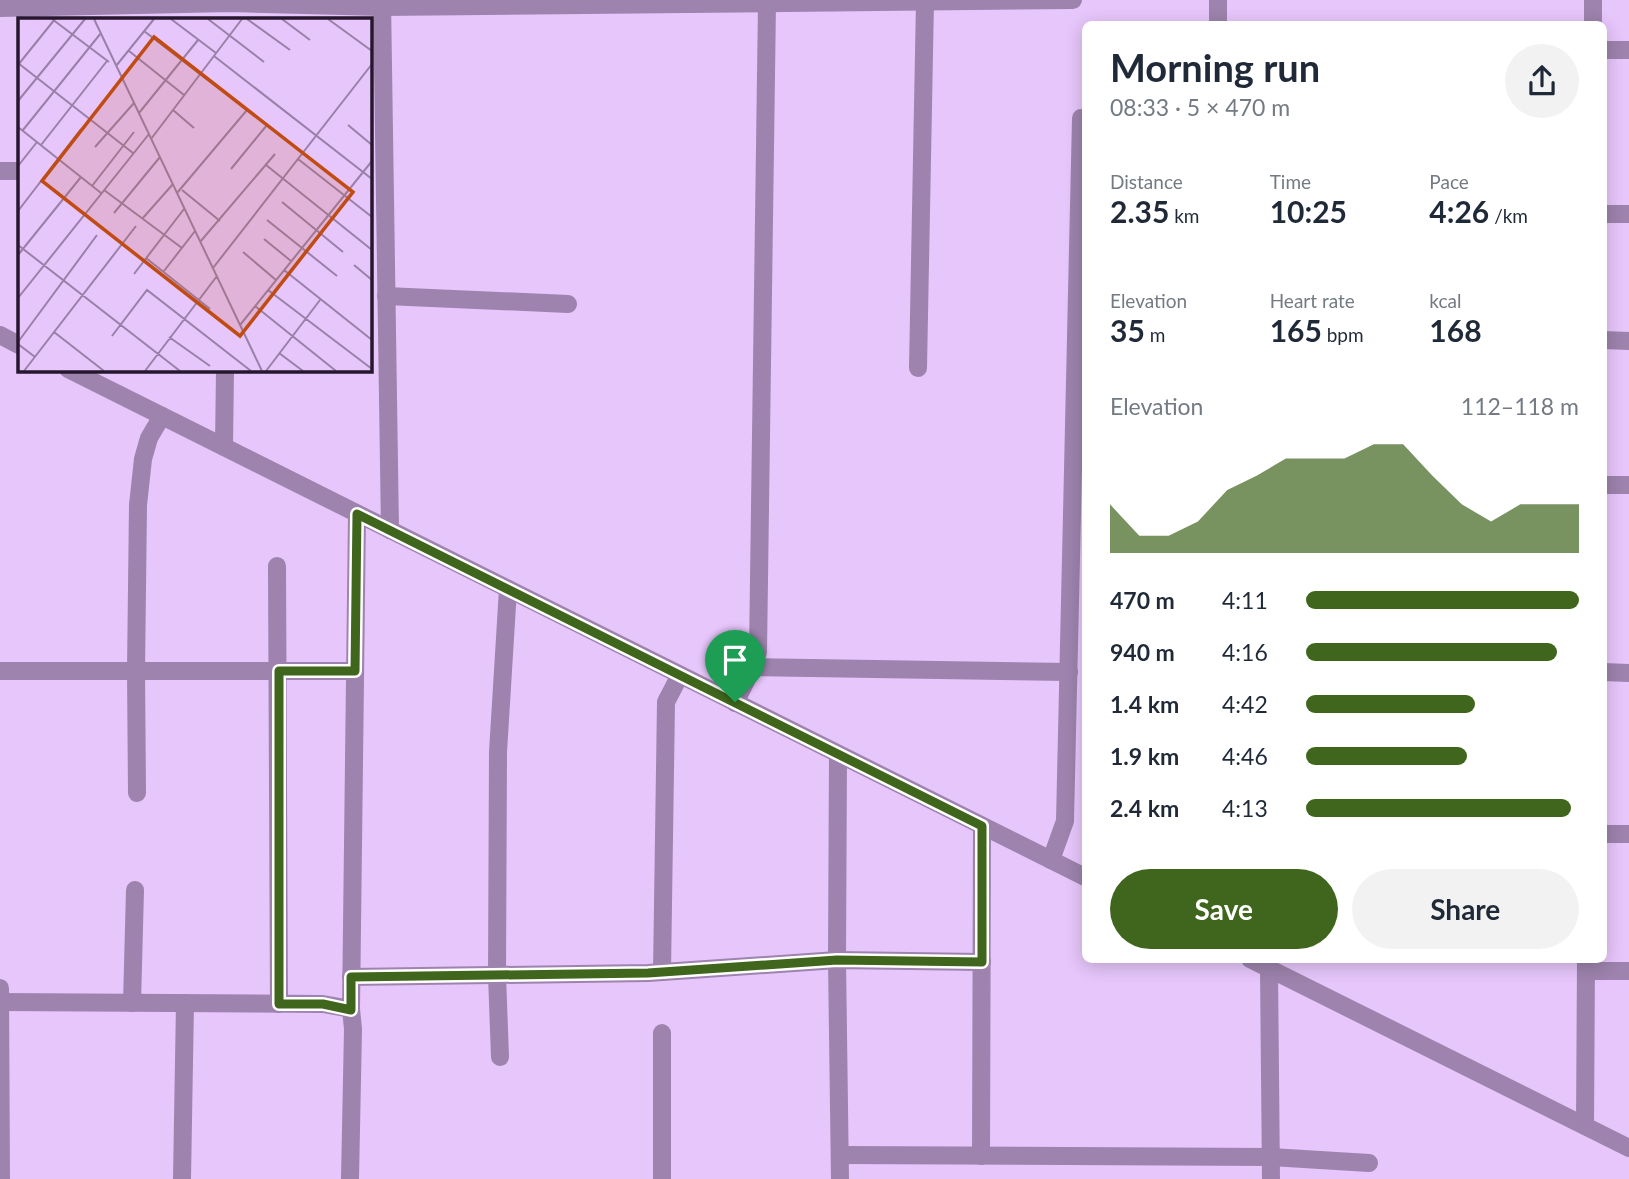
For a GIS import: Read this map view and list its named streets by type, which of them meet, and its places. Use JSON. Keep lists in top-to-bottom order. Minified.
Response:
{"page":{"heading":["Morning run","08:33 · 5 × 470 m"],"stats":[["Distance","2.35 km"],["Time","10:25"],["Pace","4:26 /km"],["Elevation","35 m"],["Heart rate","165 bpm"],["kcal","168"]],"chart":["Elevation","112–118 m"],"list":[{"name":"470 m","note":"4:11"},{"name":"940 m","note":"4:16"},{"name":"1.4 km","note":"4:42"},{"name":"1.9 km","note":"4:46"},{"name":"2.4 km","note":"4:13"}],"buttons":["Save","Share"]}}
